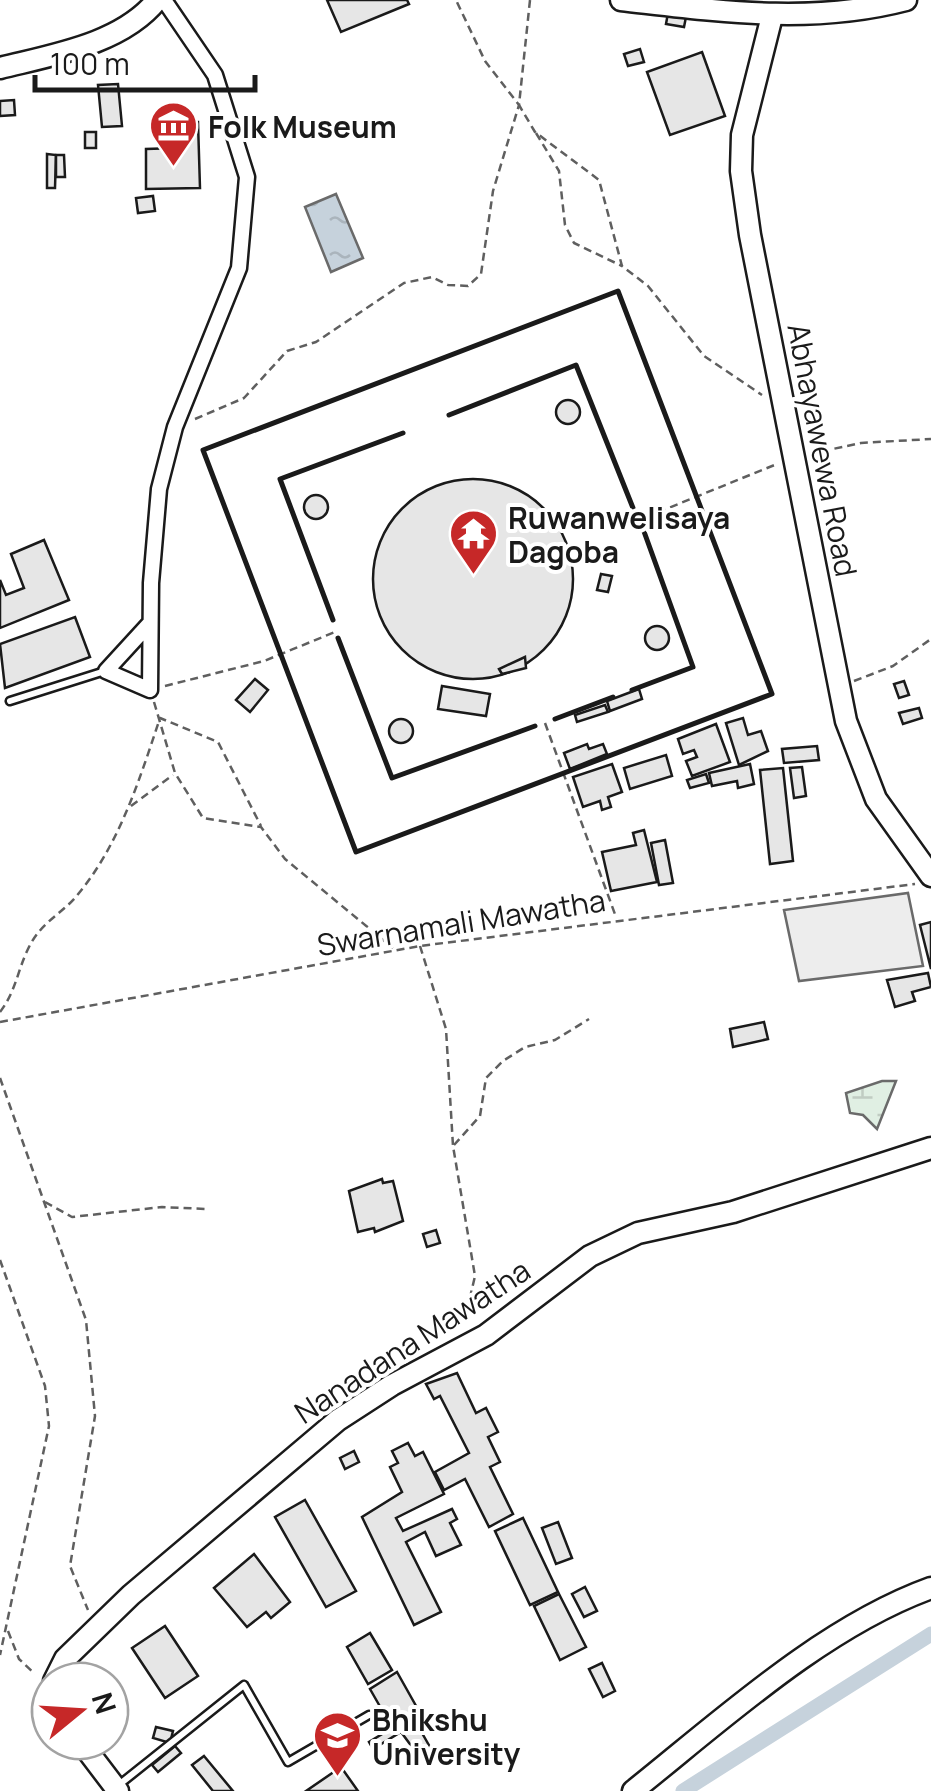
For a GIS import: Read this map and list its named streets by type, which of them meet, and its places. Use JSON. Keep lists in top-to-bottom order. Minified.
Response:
{"streets":{"main road":["Abhayawewa Road","Nanadana Mawatha"],"path":["Swarnamali Mawatha"]},"crossings":[["Abhayawewa Road","Swarnamali Mawatha"]],"places":{"museum":["Folk Museum"],"temple":["Ruwanwelisaya Dagoba"],"school or university":["Bhikshu University"]},"scale_bar":"100 m","north":"right"}
